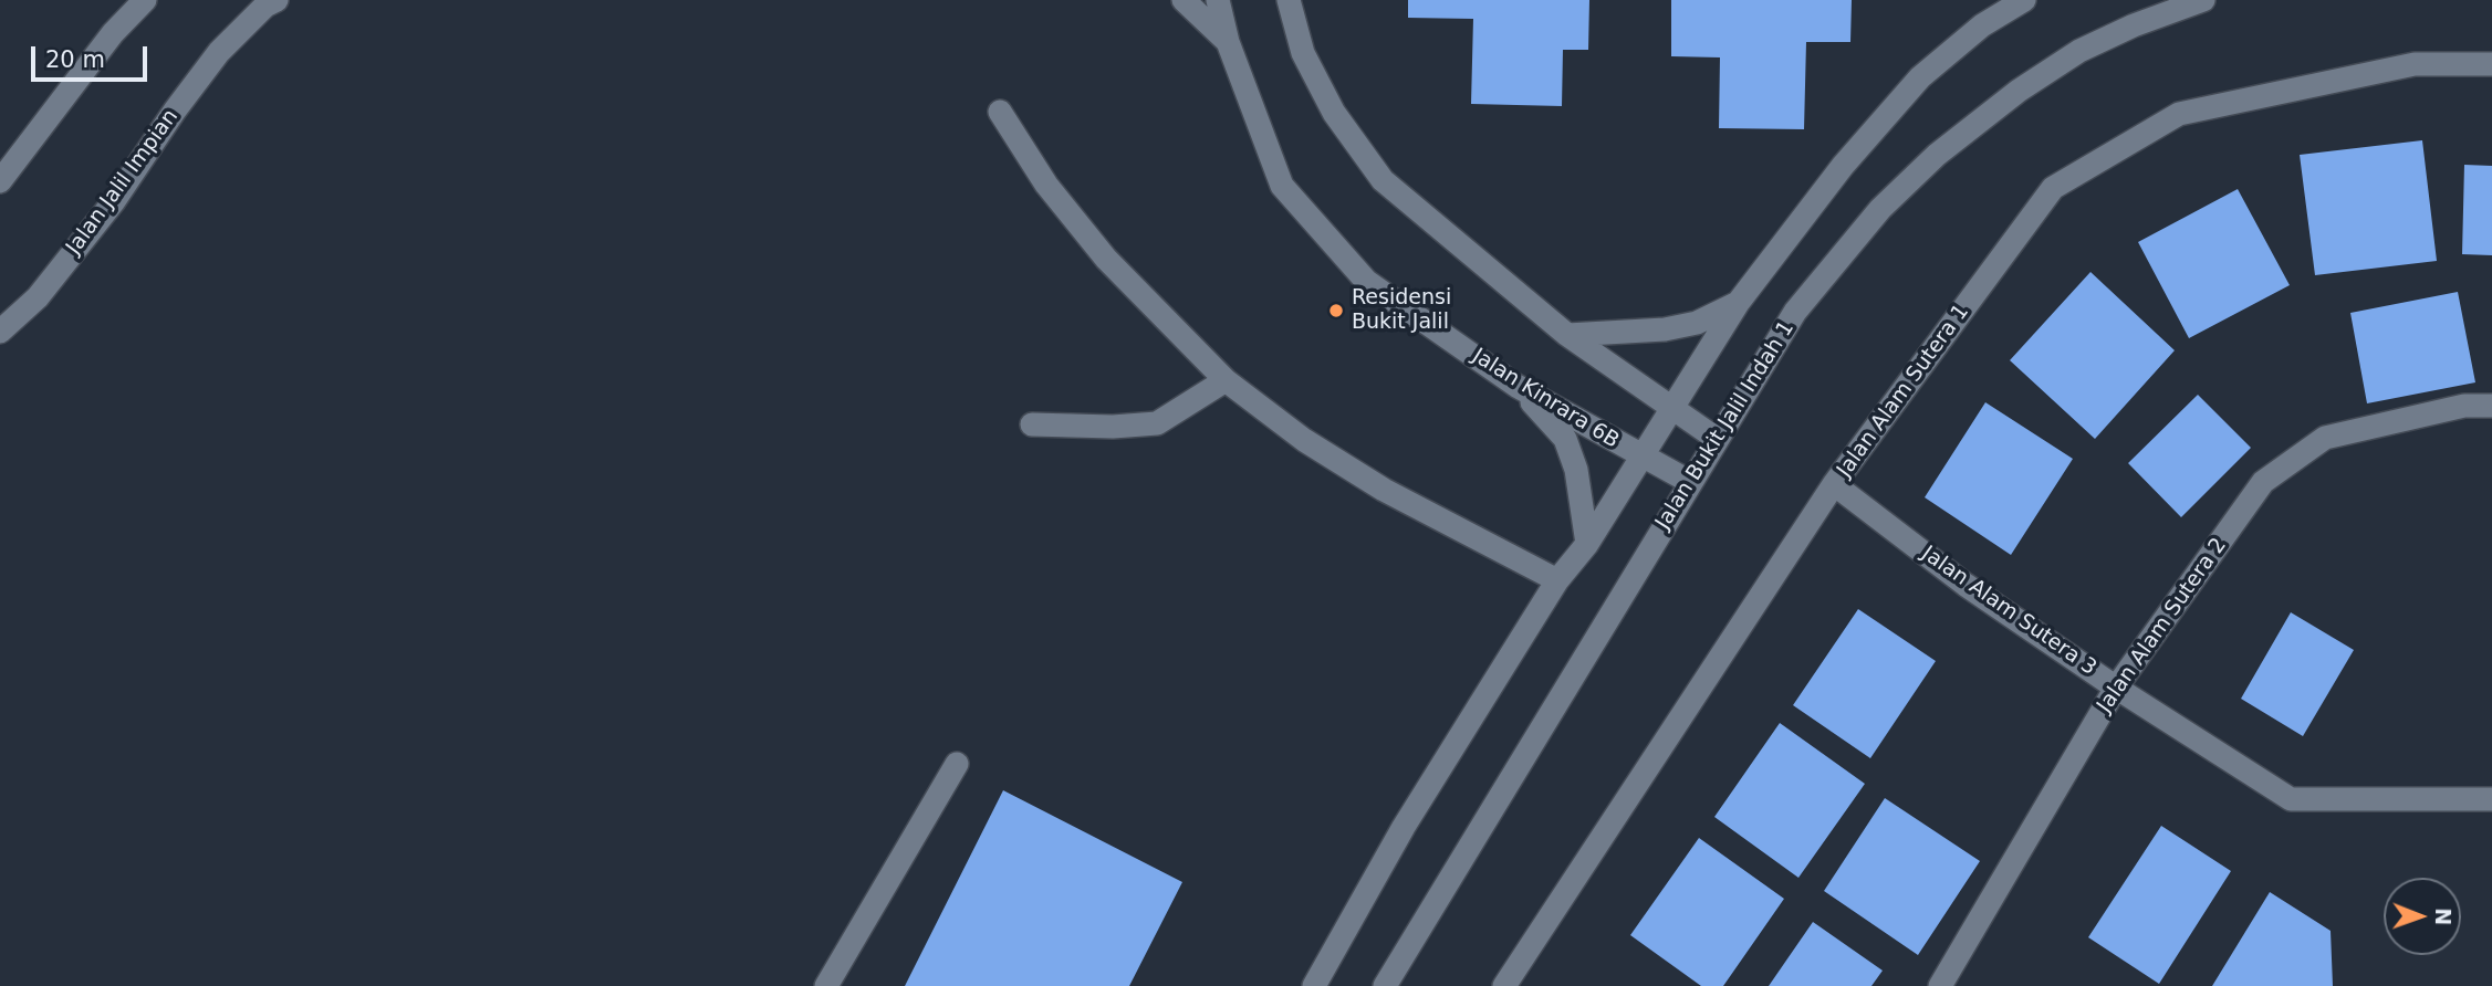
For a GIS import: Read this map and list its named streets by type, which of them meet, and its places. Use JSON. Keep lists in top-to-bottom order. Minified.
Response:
{"streets":{"street":["Jalan Jalil Impian","Jalan Alam Sutera 1","Jalan Kinrara 6B","Jalan Bukit Jalil Indah 1","Jalan Alam Sutera 3","Jalan Alam Sutera 2"]},"crossings":[["Jalan Alam Sutera 1","Jalan Alam Sutera 3"],["Jalan Kinrara 6B","Jalan Bukit Jalil Indah 1"],["Jalan Alam Sutera 3","Jalan Alam Sutera 2"]],"places":["Residensi Bukit Jalil"],"scale_bar":"20 m","north":"right"}
